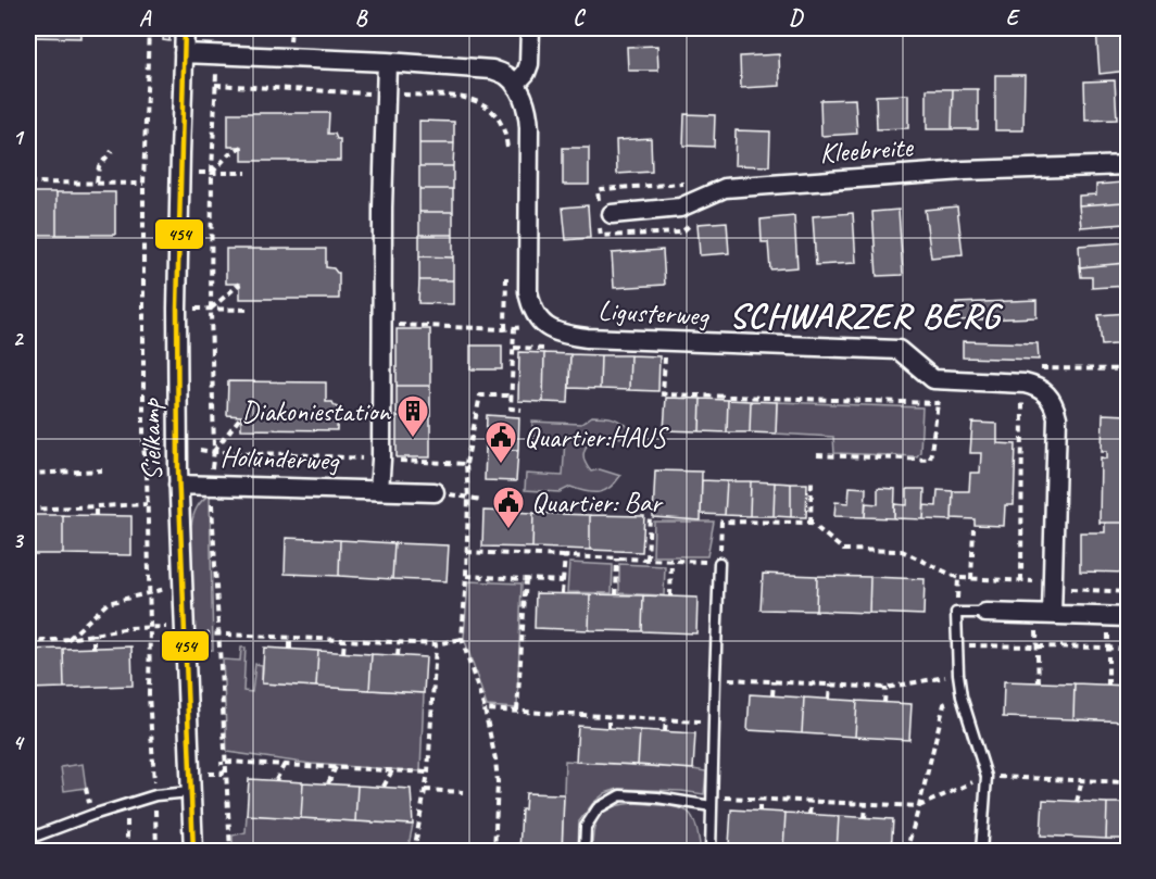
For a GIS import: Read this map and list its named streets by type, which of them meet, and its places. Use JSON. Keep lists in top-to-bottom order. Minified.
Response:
{"streets":{"street":["Kleebreite","Ligusterweg","Sielkamp","Holunderweg"]},"crossings":[["Sielkamp","Holunderweg"]],"districts":["SCHWARZER BERG"],"places":{"building":["Diakoniestation"],"public building":["Quartier:HAUS","Quartier: Bar"]},"lines":["transit line 454"],"grid":{"columns":["A","B","C","D","E"],"rows":["1","2","3","4"]}}
